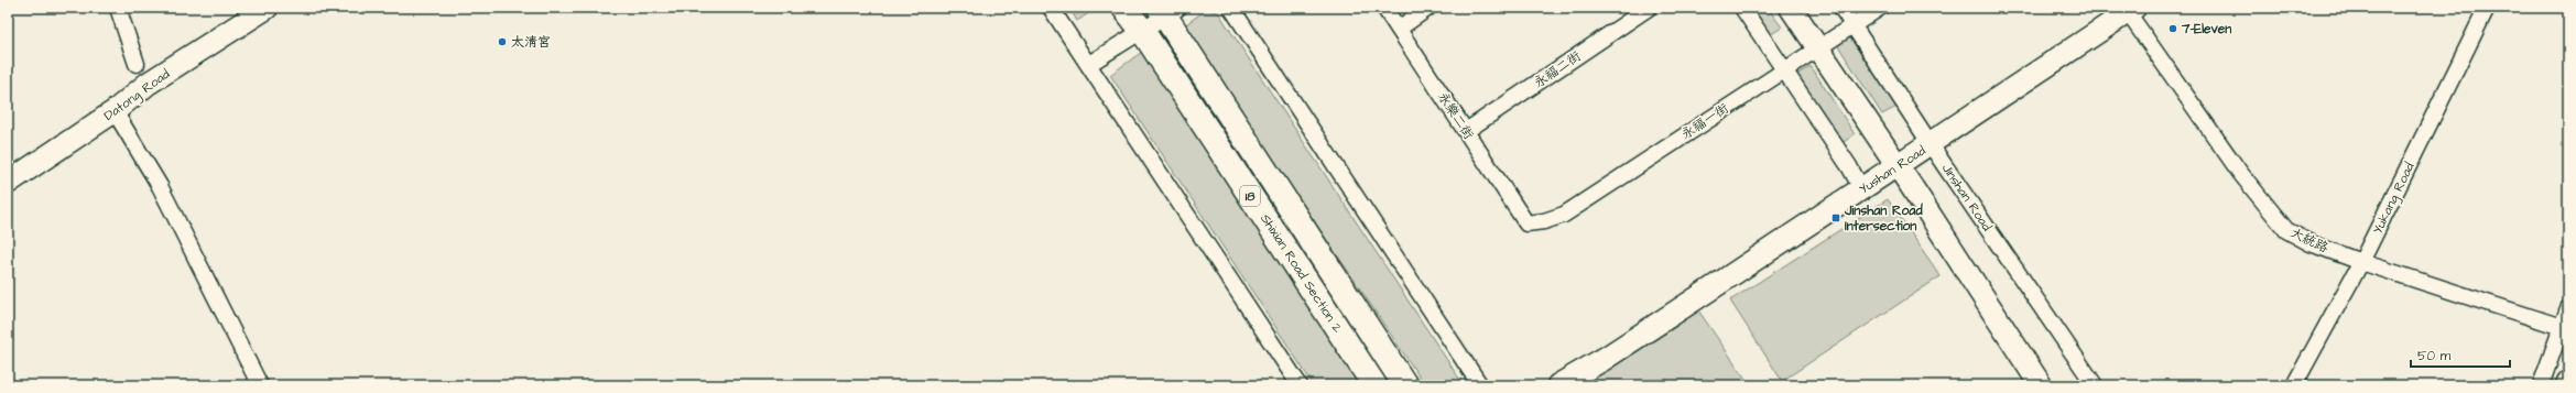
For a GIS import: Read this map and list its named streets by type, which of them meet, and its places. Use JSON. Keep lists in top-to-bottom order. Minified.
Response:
{"streets":{"main road":["18","Shixian Road Section 2"],"street":["永福二街","Datong Road","永樂二街","永福一街","Yushan Road","Jinshan Road","Yukang Road","大統路"]},"crossings":[["永福二街","永樂二街"],["永樂二街","永福一街"],["永福一街","Jinshan Road"],["Yushan Road","Jinshan Road"],["Yushan Road","大統路"],["Yukang Road","大統路"]],"places":{"other":["7-Eleven","太清宮"],"transit":["Jinshan Road Intersection"]},"scale_bar":"50 m"}
